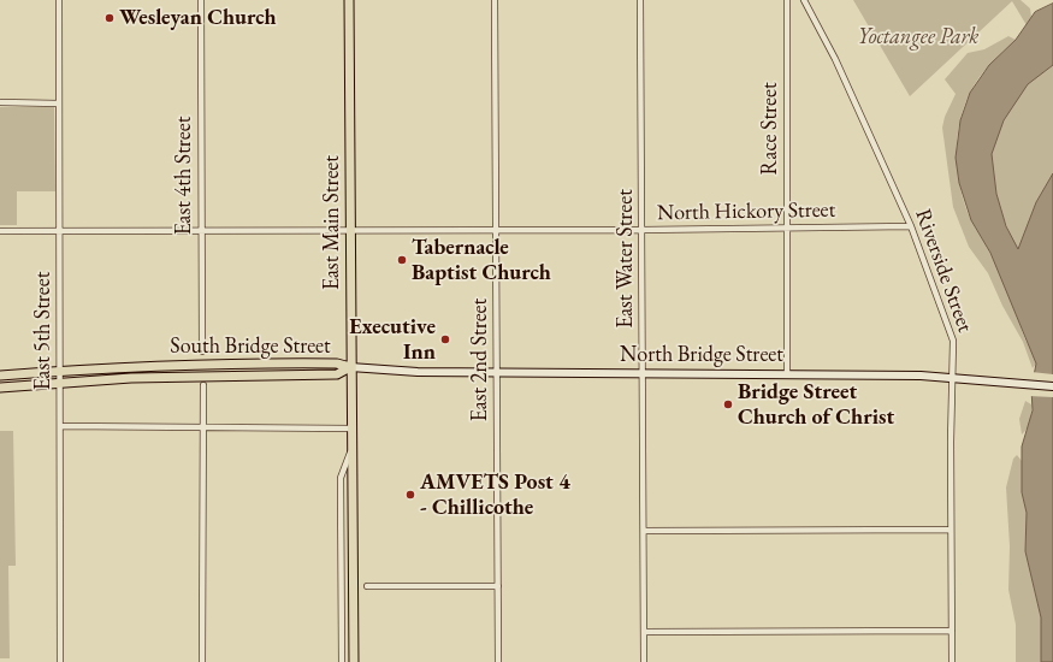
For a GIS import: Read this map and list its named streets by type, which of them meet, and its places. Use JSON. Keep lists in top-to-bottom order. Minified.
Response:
{"streets":{"main road":["East Main Street","South Bridge Street","North Bridge Street"],"street":["Race Street","East 4th Street","North Hickory Street","East Water Street","Riverside Street","East 5th Street","East 2nd Street"]},"crossings":[["Race Street","North Hickory Street"],["Race Street","North Bridge Street"],["East 4th Street","North Hickory Street"],["North Hickory Street","East Main Street"],["North Hickory Street","East Water Street"],["North Hickory Street","Riverside Street"],["North Hickory Street","East 5th Street"],["North Hickory Street","East 2nd Street"],["East Main Street","South Bridge Street"],["East Main Street","North Bridge Street"],["East Water Street","North Bridge Street"],["Riverside Street","North Bridge Street"],["East 5th Street","South Bridge Street"],["South Bridge Street","North Bridge Street"],["North Bridge Street","East 2nd Street"]],"parks":["Yoctangee Park"],"places":["Wesleyan Church","Tabernacle Baptist Church","Executive Inn","Bridge Street Church of Christ","AMVETS Post 4 - Chillicothe"]}
